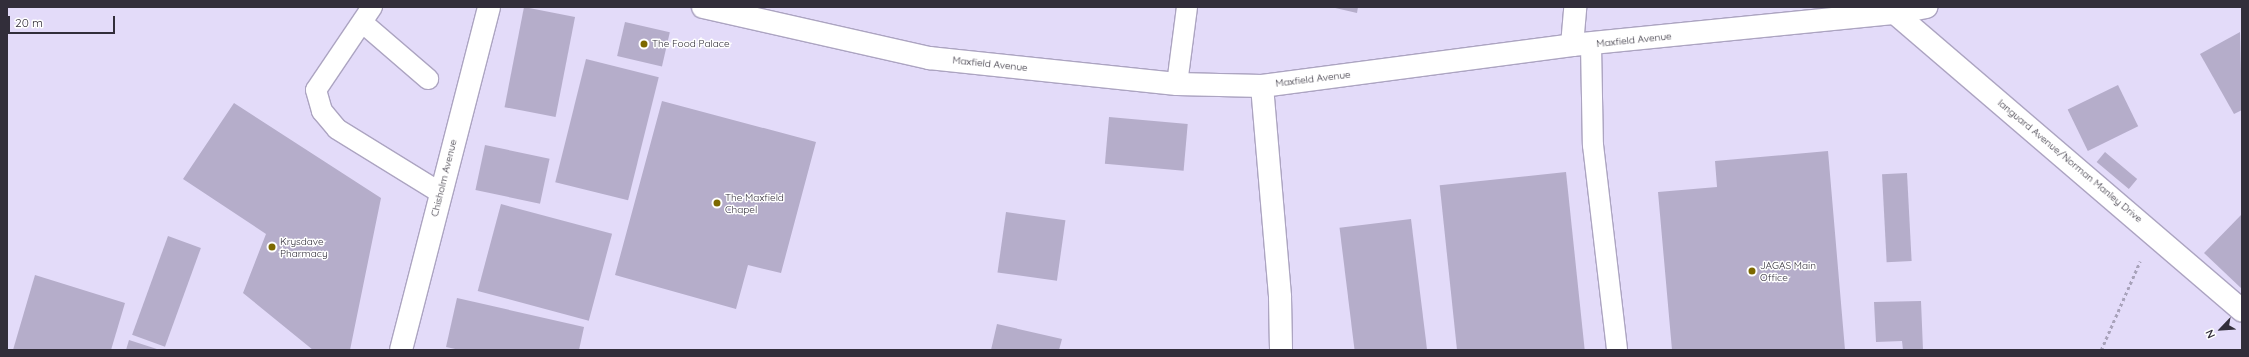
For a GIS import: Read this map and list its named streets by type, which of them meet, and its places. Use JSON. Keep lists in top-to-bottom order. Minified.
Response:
{"streets":{"main road":["Maxfield Avenue","languard Avenue/Norman Manley Drive","Chisholm Avenue"]},"crossings":[["Maxfield Avenue","languard Avenue/Norman Manley Drive"]],"places":["The Food Palace","The Maxfield Chapel","Krysdave Pharmacy","JAGAS Main Office"],"scale_bar":"20 m","north":"bottom left"}
